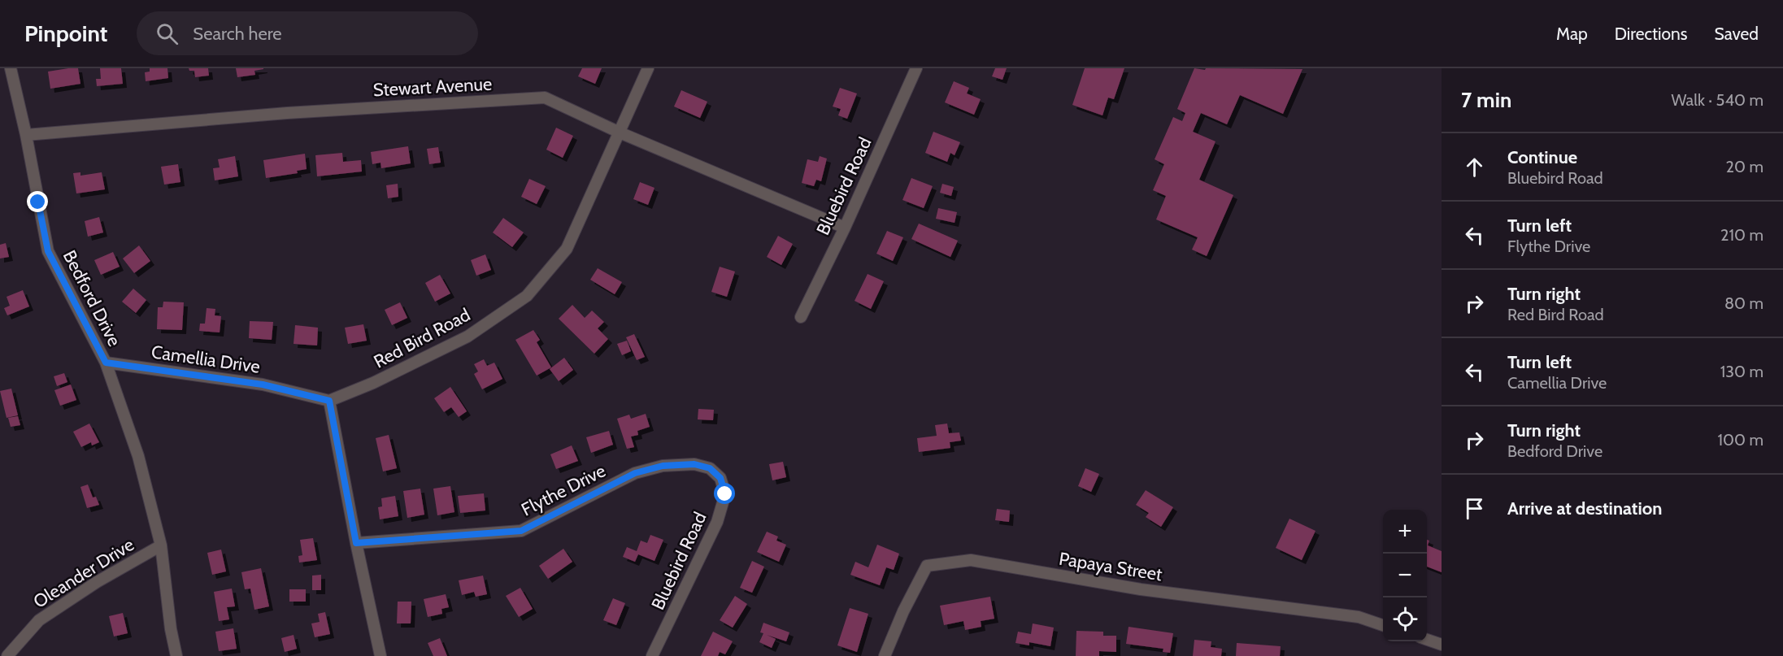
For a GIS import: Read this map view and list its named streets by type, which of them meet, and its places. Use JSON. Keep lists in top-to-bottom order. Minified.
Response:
{"streets":{"street":["Stewart Avenue","Bluebird Road","Bedford Drive","Red Bird Road","Camellia Drive","Flythe Drive","Papaya Street","Oleander Drive"]},"crossings":[["Stewart Avenue","Bluebird Road"],["Stewart Avenue","Bedford Drive"],["Stewart Avenue","Red Bird Road"],["Bluebird Road","Flythe Drive"],["Bedford Drive","Camellia Drive"],["Bedford Drive","Oleander Drive"],["Red Bird Road","Camellia Drive"]],"page":{"header":"Pinpoint","search":"Search here","nav":["Map","Directions","Saved"],"heading":["7 min","Walk · 540 m"],"list":[["Continue","Bluebird Road","20 m"],["Turn left","Flythe Drive","210 m"],["Turn right","Red Bird Road","80 m"],["Turn left","Camellia Drive","130 m"],["Turn right","Bedford Drive","100 m"],"Arrive at destination"],"map_buttons":["+","−"]}}
